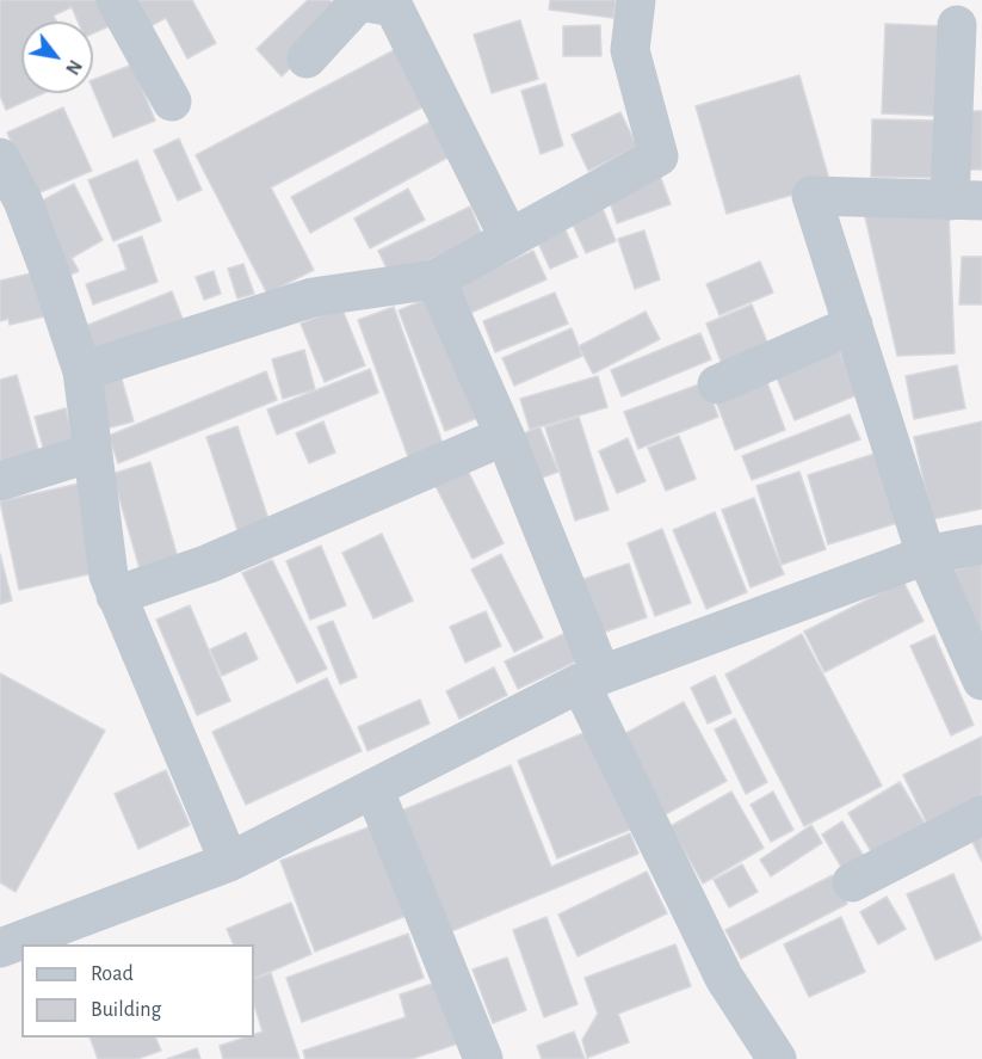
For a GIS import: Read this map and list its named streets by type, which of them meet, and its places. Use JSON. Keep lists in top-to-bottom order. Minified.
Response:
{"legend":["Road","Building"],"north":"bottom right"}
